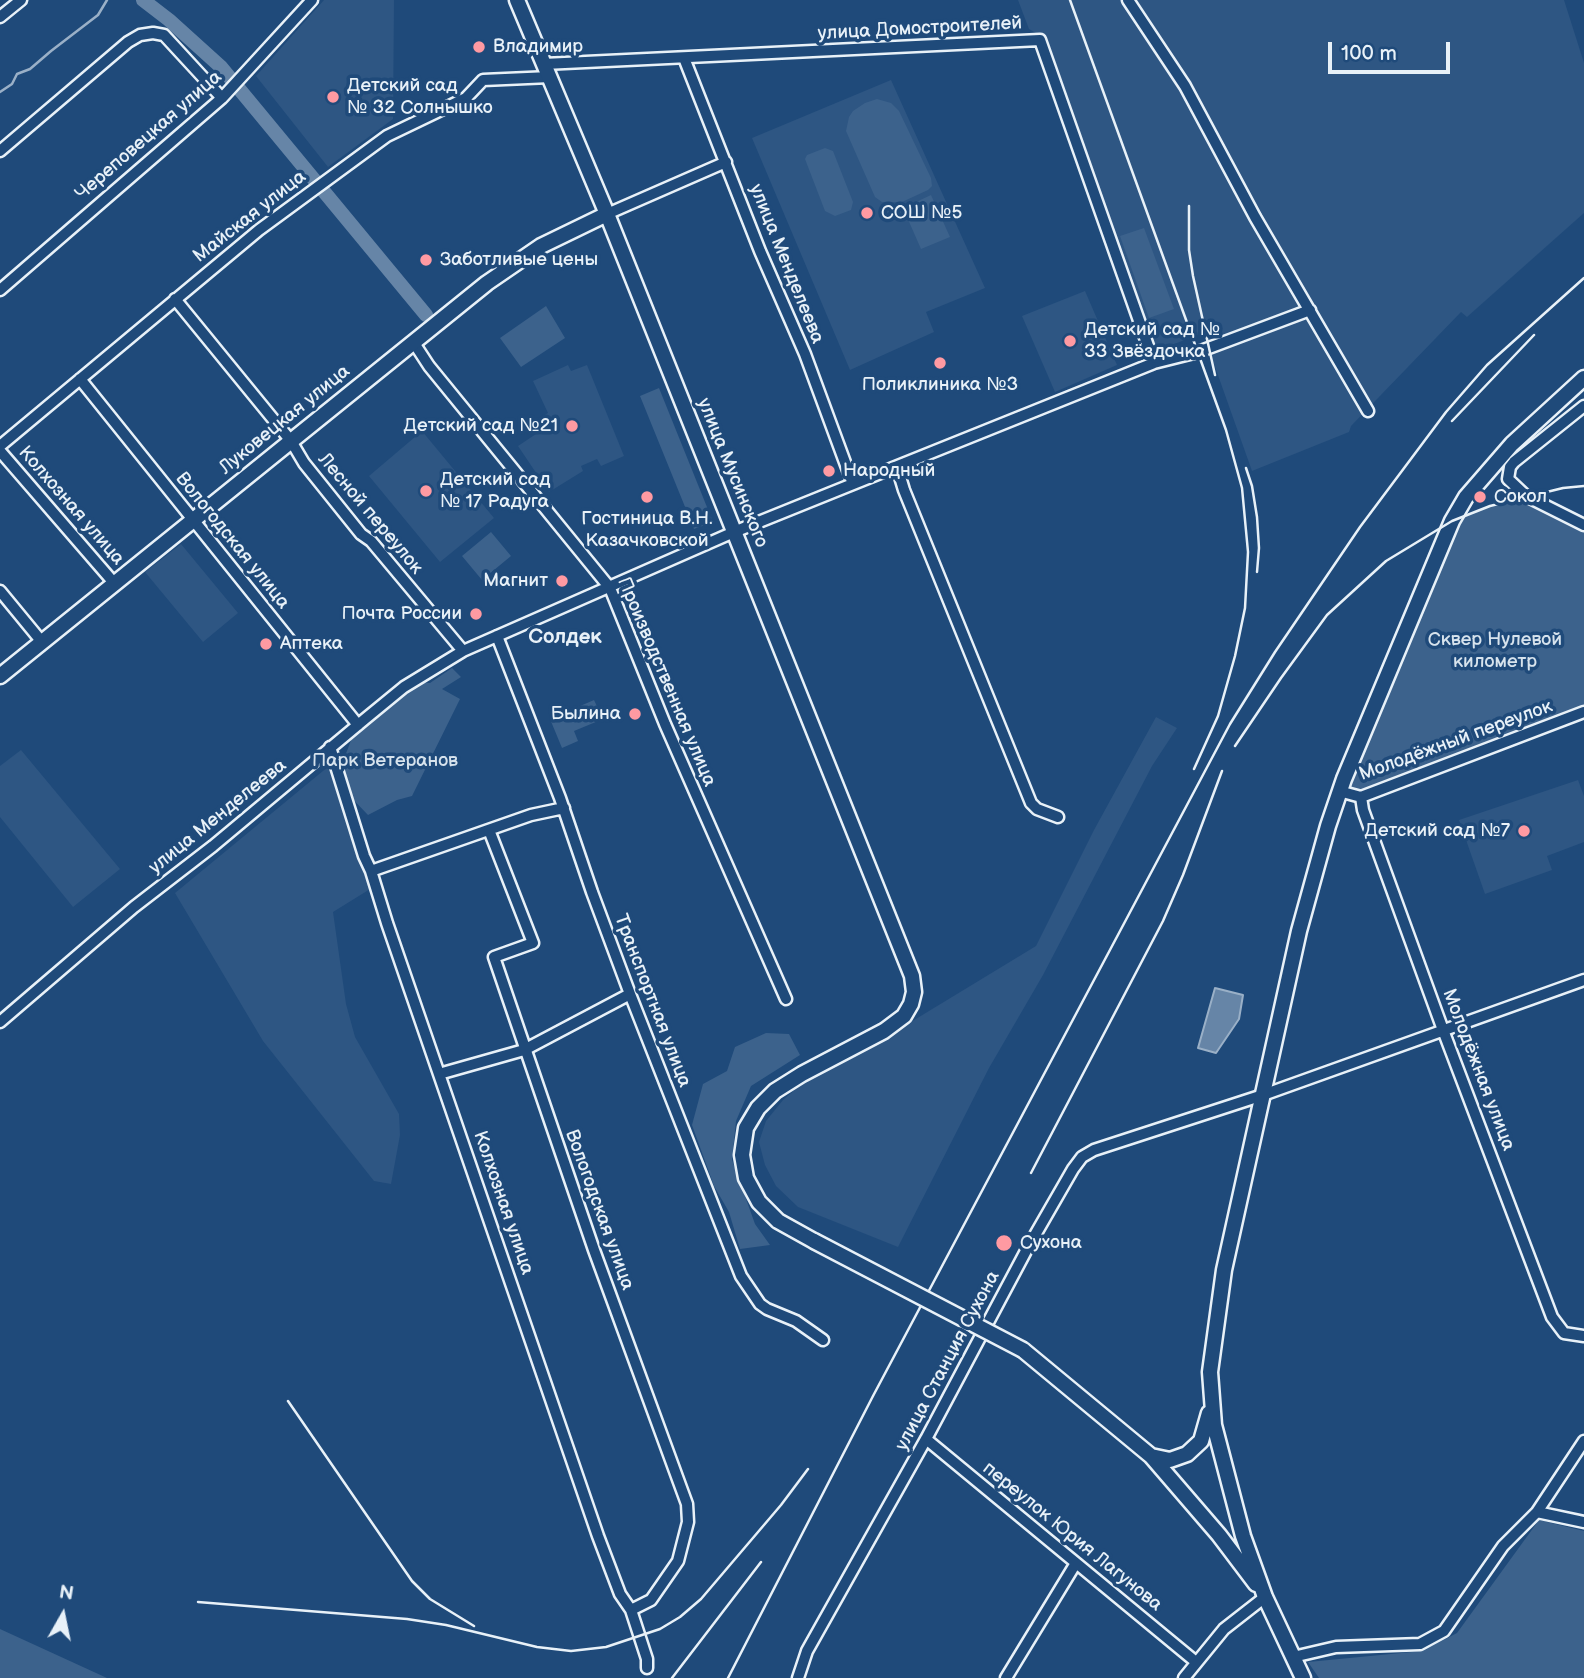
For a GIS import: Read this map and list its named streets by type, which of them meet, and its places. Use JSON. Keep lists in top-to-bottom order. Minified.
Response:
{"streets":{"street":["улица Домостроителей","Череповецкая улица","Майская улица","улица Менделеева","Луковецкая улица","улица Мусинского","Колхозная улица","Лесной переулок","Вологодская улица","Производственная улица","Молодёжный переулок","Транспортная улица","Молодёжная улица","улица Станция Сухона","переулок Юрия Лагунова"]},"crossings":[["улица Домостроителей","Майская улица"],["улица Домостроителей","улица Менделеева"],["улица Домостроителей","улица Мусинского"],["Майская улица","улица Мусинского"],["Майская улица","Лесной переулок"],["Майская улица","Вологодская улица"],["улица Менделеева","улица Мусинского"],["улица Менделеева","Колхозная улица"],["улица Менделеева","Лесной переулок"],["улица Менделеева","Вологодская улица"],["улица Менделеева","Производственная улица"],["улица Менделеева","Транспортная улица"],["Луковецкая улица","улица Мусинского"],["Луковецкая улица","Колхозная улица"],["Луковецкая улица","Лесной переулок"],["Луковецкая улица","Вологодская улица"],["Луковецкая улица","Производственная улица"],["Колхозная улица","Вологодская улица"],["Молодёжный переулок","Молодёжная улица"],["Молодёжная улица","улица Станция Сухона"],["улица Станция Сухона","переулок Юрия Лагунова"]],"districts":["Солдек"],"parks":["Сквер Нулевой километр","Парк Ветеранов"],"places":["Владимир","Детский сад № 32 Солнышко","СОШ №5","Заботливые цены","Детский сад № 33 Звёздочка","Поликлиника №3","Детский сад №21","Народный","Детский сад № 17 Радуга","Гостиница В.Н. Казачковской","Сокол","Магнит","Почта России","Аптека","Былина","Детский сад №7","Сухона"],"scale_bar":"100 m","north":"top"}
